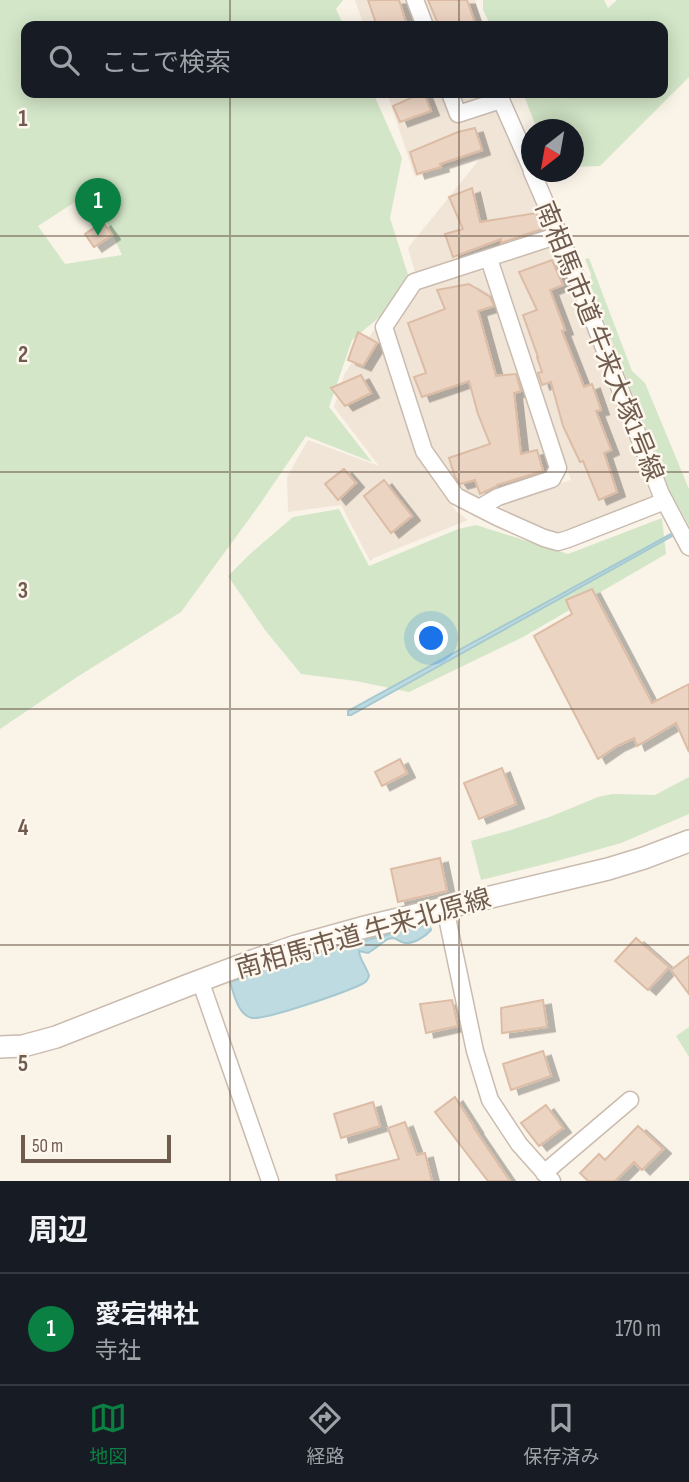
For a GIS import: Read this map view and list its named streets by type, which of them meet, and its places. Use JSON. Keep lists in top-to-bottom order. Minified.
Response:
{"streets":{"street":["南相馬市道 牛来大塚1号線","南相馬市道 牛来北原線"]},"scale_bar":"50 m","north":"bottom left","page":{"search":"ここで検索","pins":"1","scale":"50 m","heading":"周辺","list":[{"mark":"1","name":"愛宕神社","note":"寺社","value":"170 m"}],"nav":["地図","経路","保存済み"]},"grid":{"rows":["1","2","3","4","5"]}}
